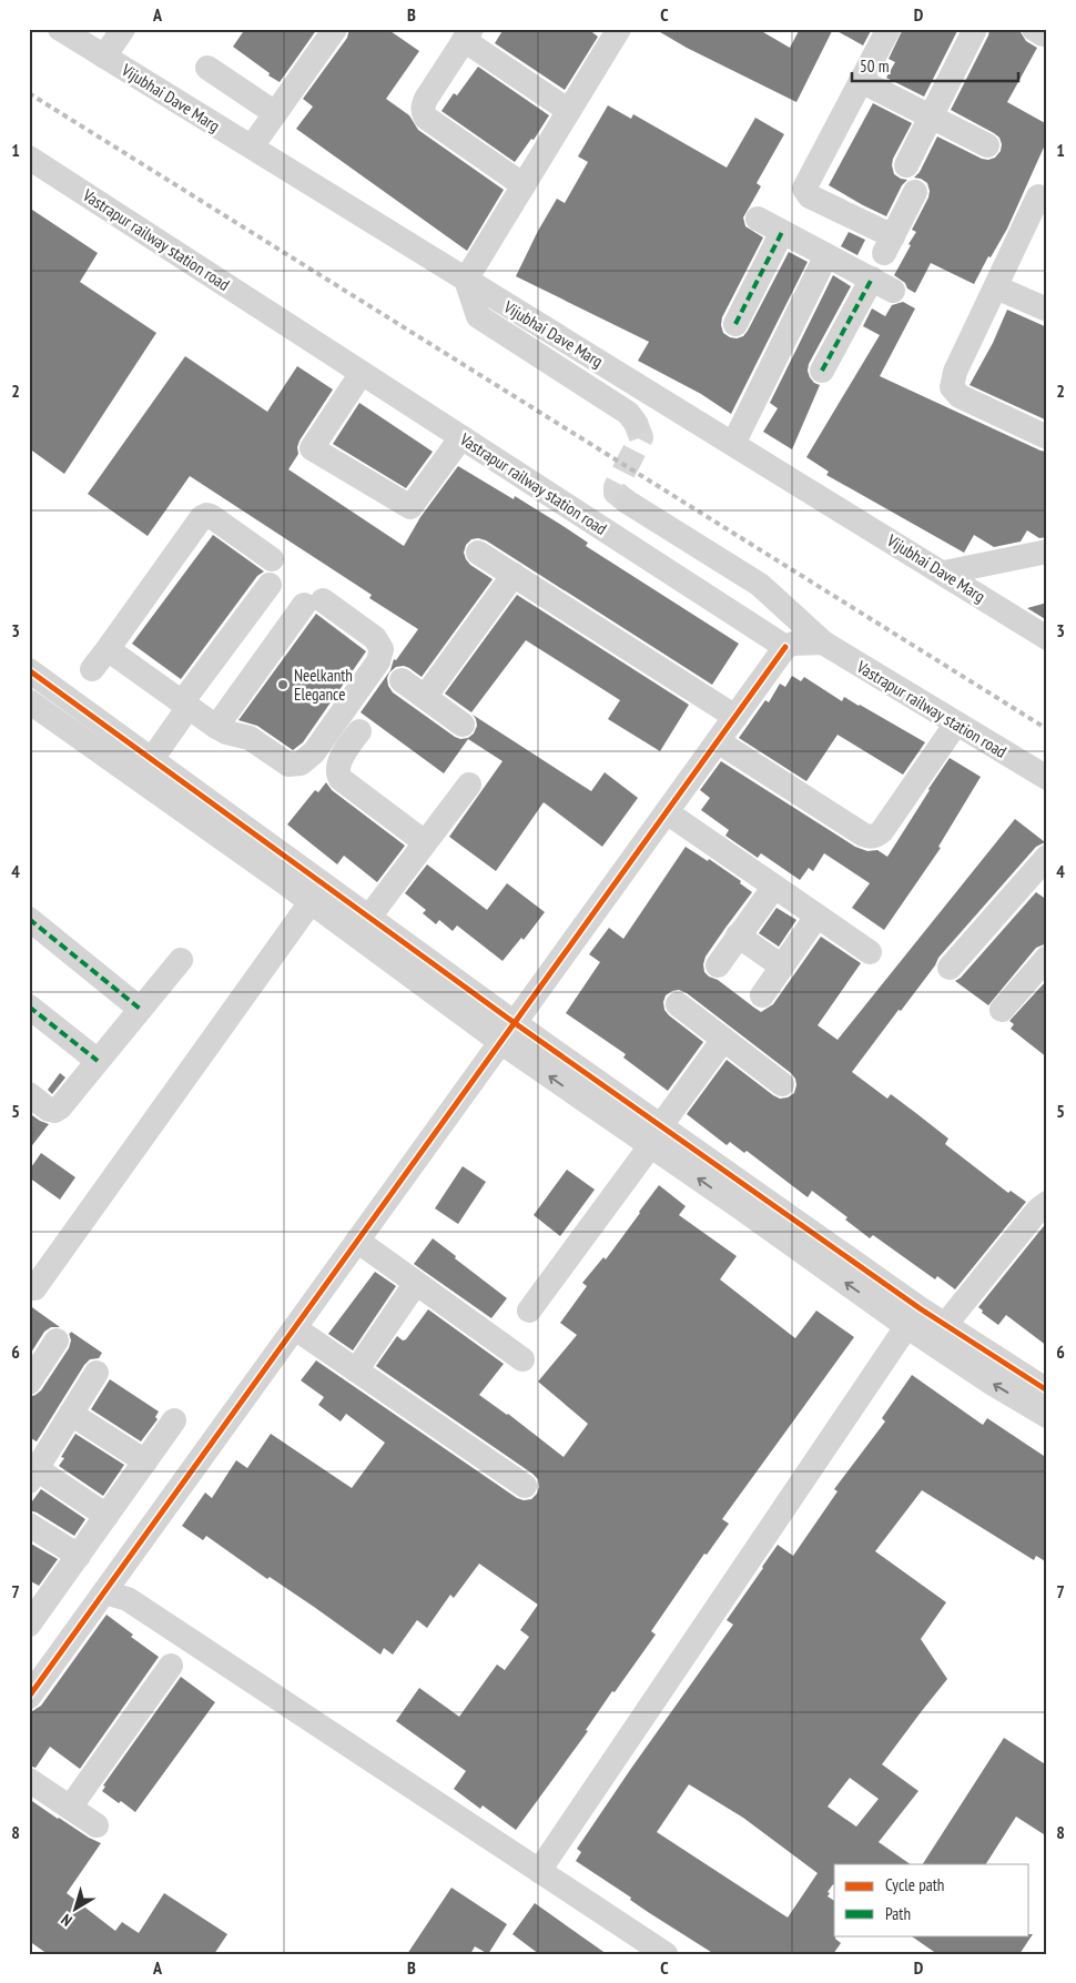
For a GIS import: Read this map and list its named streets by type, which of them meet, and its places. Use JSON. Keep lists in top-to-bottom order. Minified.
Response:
{"streets":{"street":["Vijubhai Dave Marg","Vastrapur railway station road"]},"places":["Neelkanth Elegance"],"legend":["Cycle path","Path"],"scale_bar":"50 m","north":"bottom left","grid":{"columns":["A","B","C","D"],"rows":["1","2","3","4","5","6","7","8"]}}
